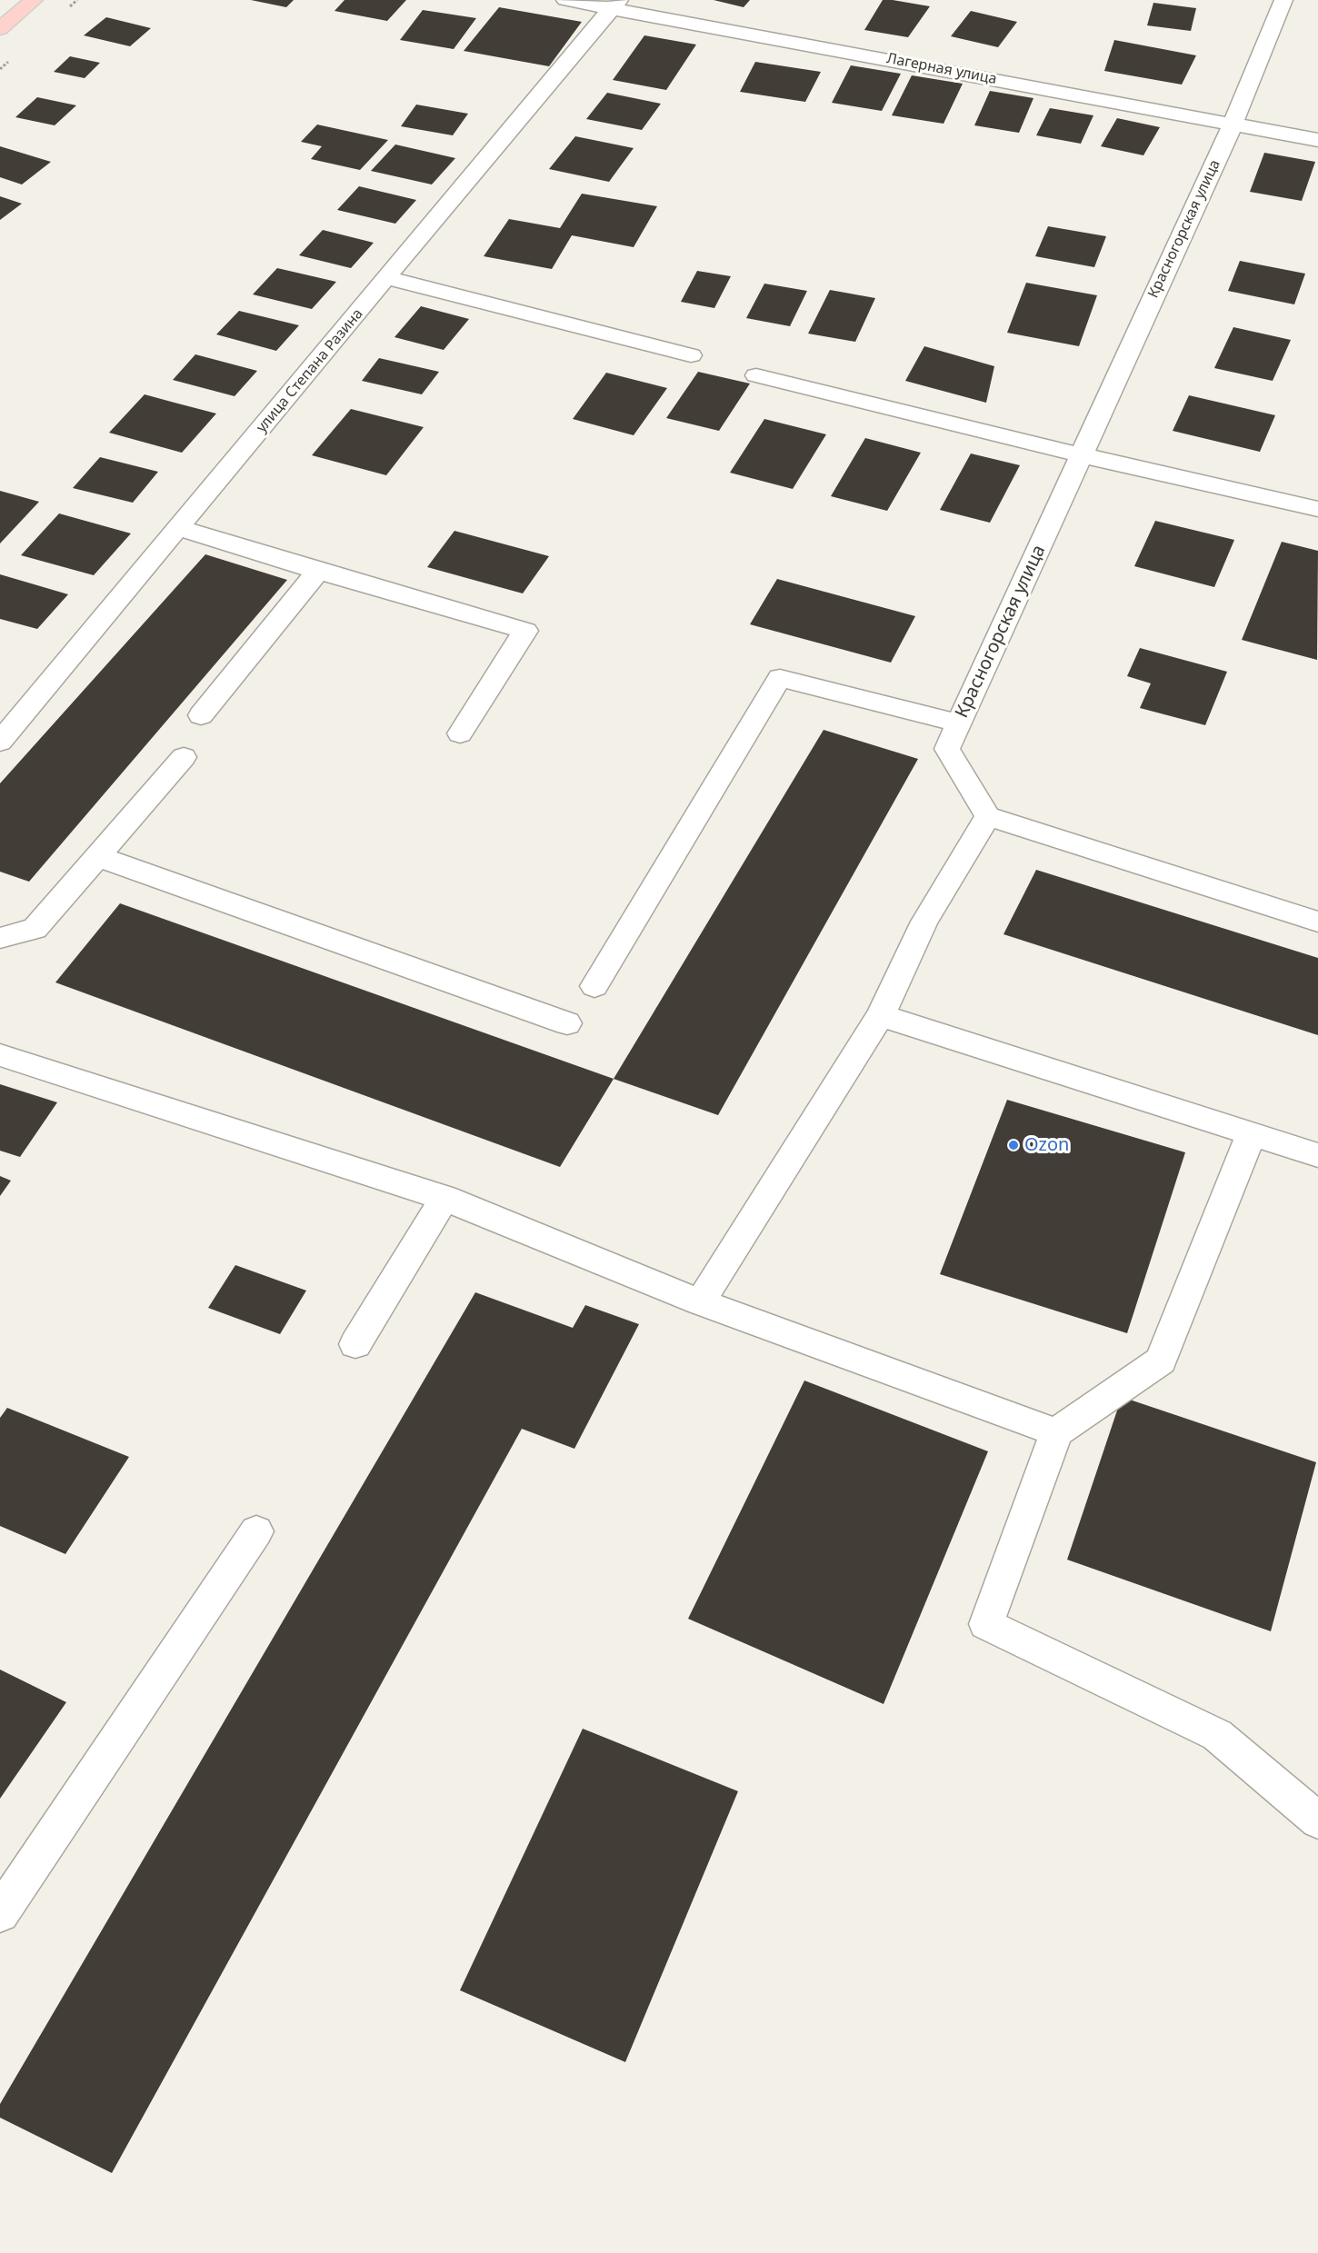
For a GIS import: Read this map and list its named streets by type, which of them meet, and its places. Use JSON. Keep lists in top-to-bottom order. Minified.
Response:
{"streets":{"street":["Лагерная улица","Красногорская улица","улица Степана Разина"]},"crossings":[["Лагерная улица","Красногорская улица"],["Лагерная улица","улица Степана Разина"]],"places":["Ozon"]}
